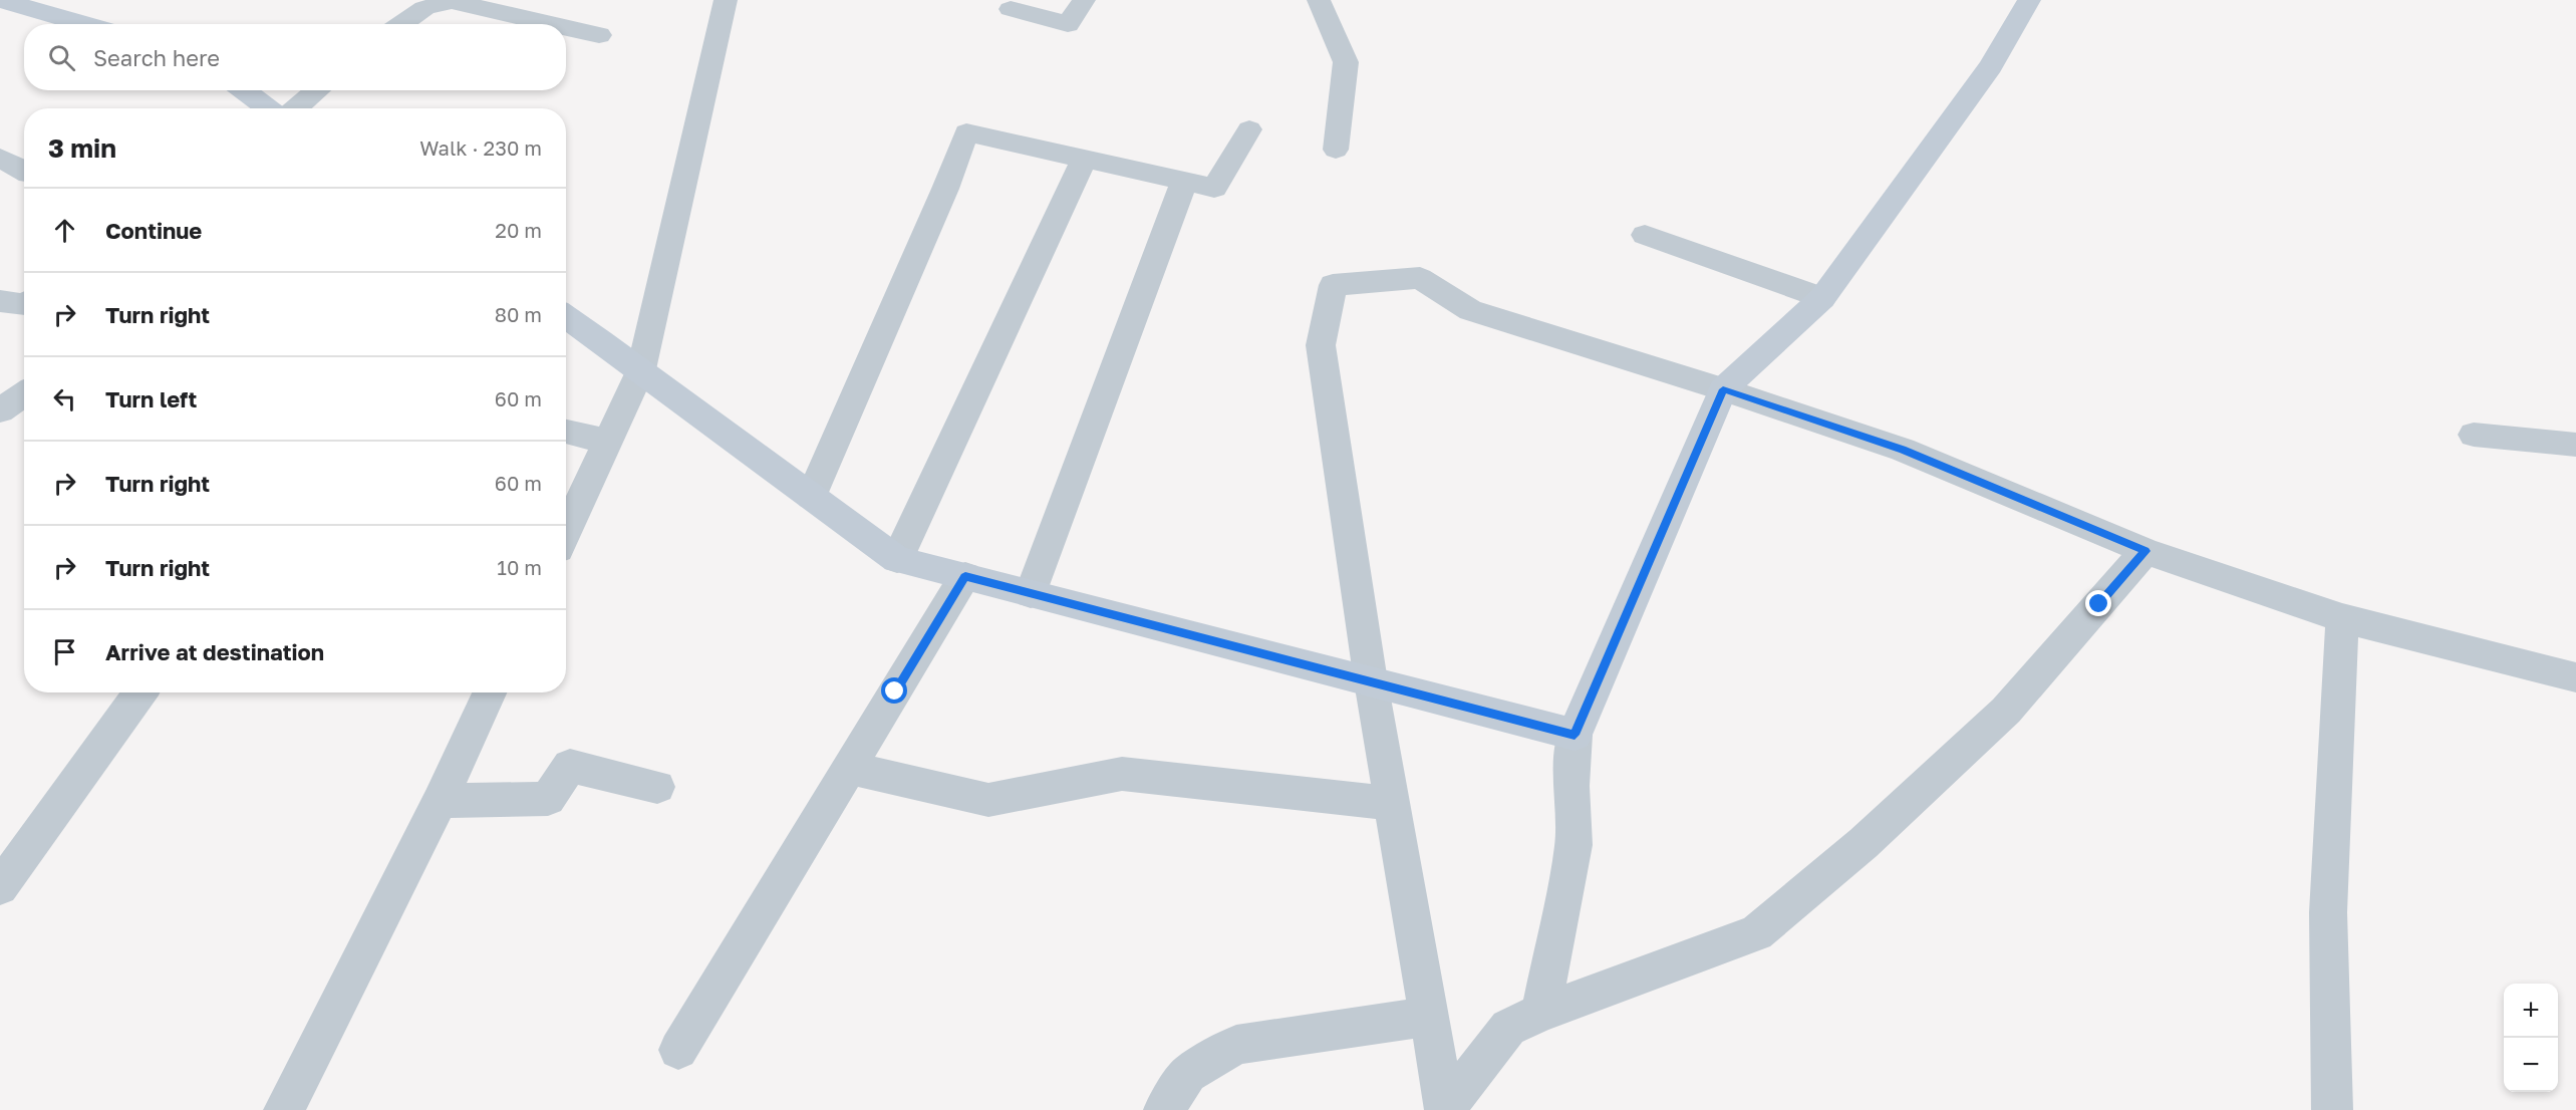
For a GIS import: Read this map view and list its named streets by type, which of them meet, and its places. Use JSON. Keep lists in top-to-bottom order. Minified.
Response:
{"page":{"search":"Search here","heading":["3 min","Walk · 230 m"],"list":[["Continue","20 m"],["Turn right","80 m"],["Turn left","60 m"],["Turn right","60 m"],["Turn right","10 m"],"Arrive at destination"],"map_buttons":["+","−"]}}
